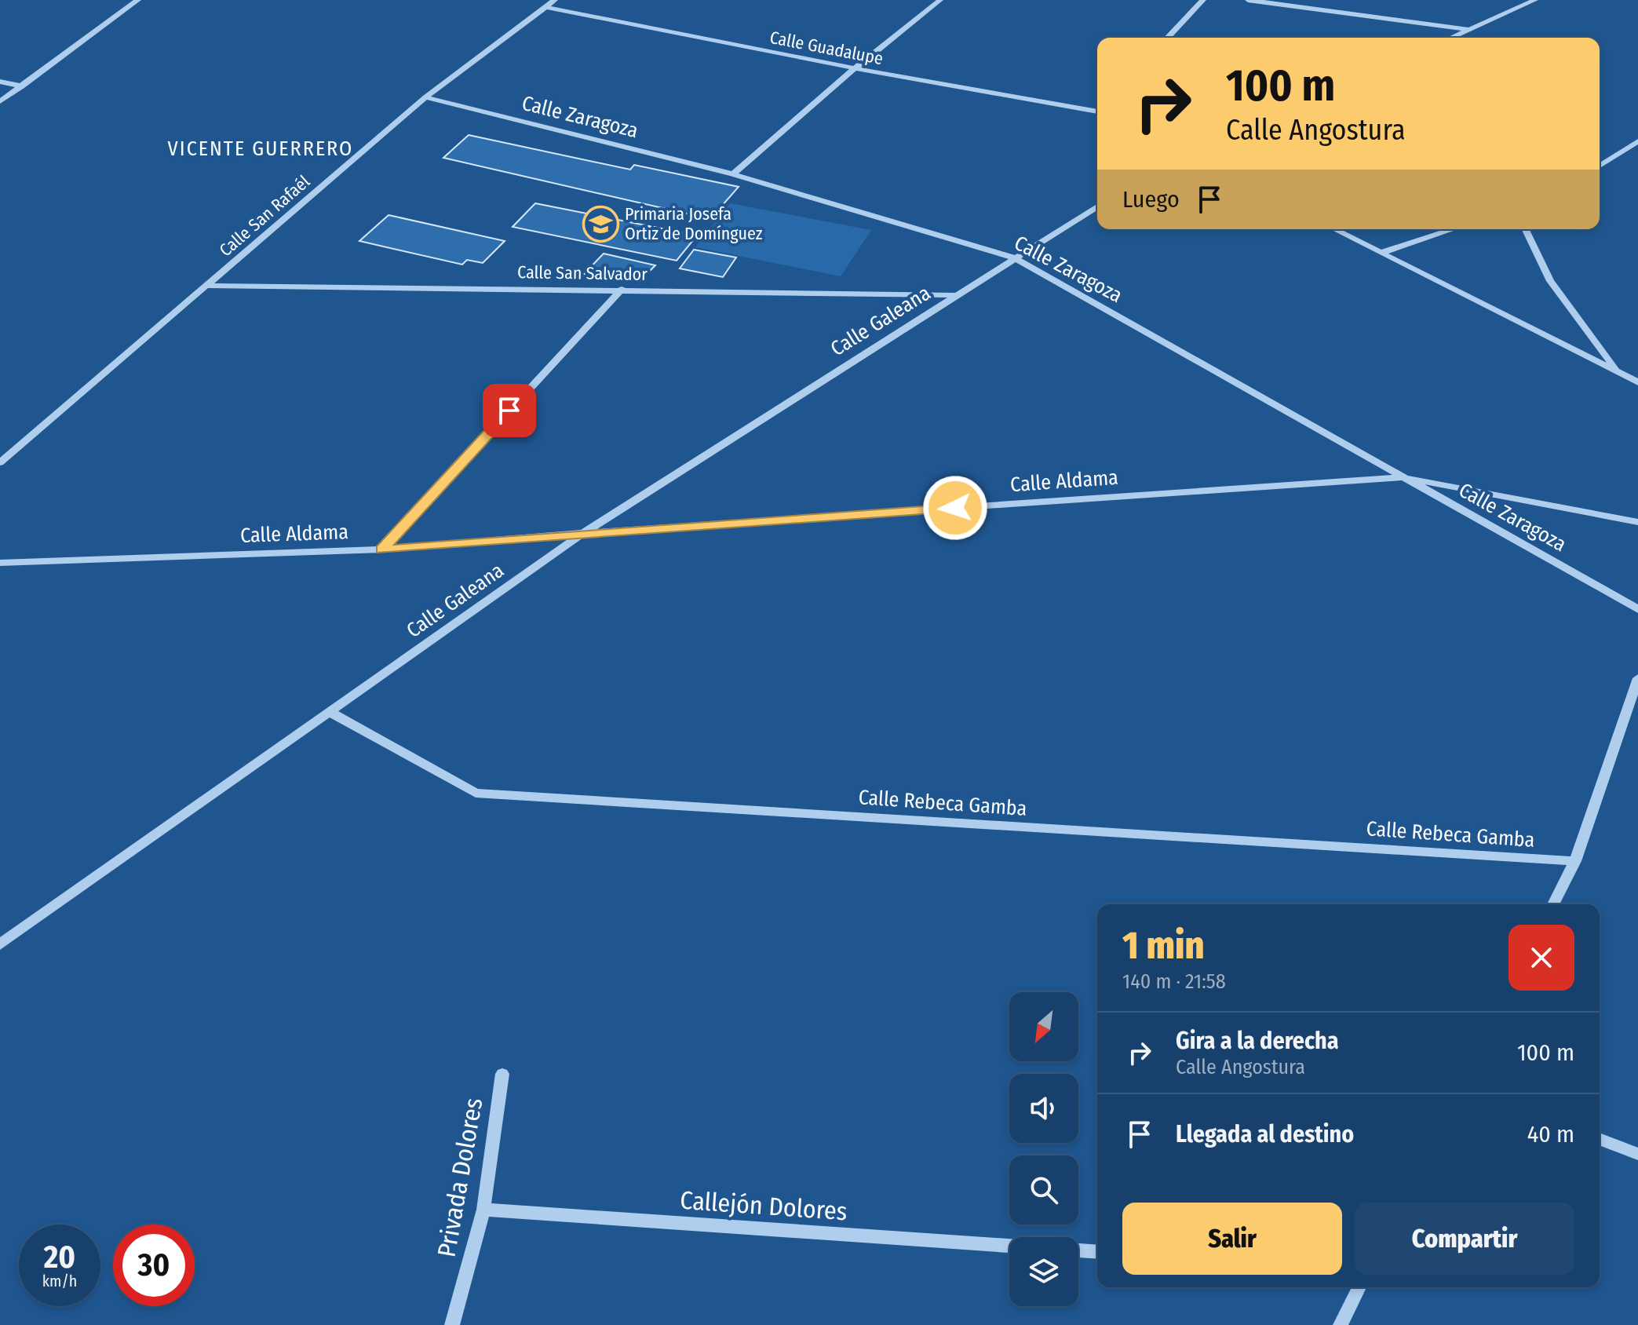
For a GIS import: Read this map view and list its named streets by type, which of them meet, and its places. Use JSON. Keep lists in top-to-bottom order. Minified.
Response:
{"streets":{"street":["Calle Guadalupe","Calle Zaragoza","Calle San Rafaél","Calle San Salvador","Calle Galeana","Calle Aldama","Calle Rebeca Gamba","Privada Dolores","Callejón Dolores"]},"crossings":[["Calle Guadalupe","Calle San Rafaél"],["Calle Zaragoza","Calle San Rafaél"],["Calle Zaragoza","Calle Galeana"],["Calle Zaragoza","Calle Aldama"],["Calle San Rafaél","Calle San Salvador"],["Calle San Salvador","Calle Galeana"],["Calle Galeana","Calle Aldama"],["Calle Galeana","Calle Rebeca Gamba"],["Privada Dolores","Callejón Dolores"]],"districts":["VICENTE GUERRERO"],"places":{"school or university":["Primaria Josefa Ortiz de Domínguez"]},"north":"bottom left","page":{"turn":["100 m","Calle Angostura"],"then":"Luego","heading":["1 min","140 m · 21:58"],"list":[{"name":"Gira a la derecha","note":"Calle Angostura","value":"100 m"},{"name":"Llegada al destino","value":"40 m"}],"buttons":["Salir","Compartir"],"speed":"20 km/h","limit":"30"}}
